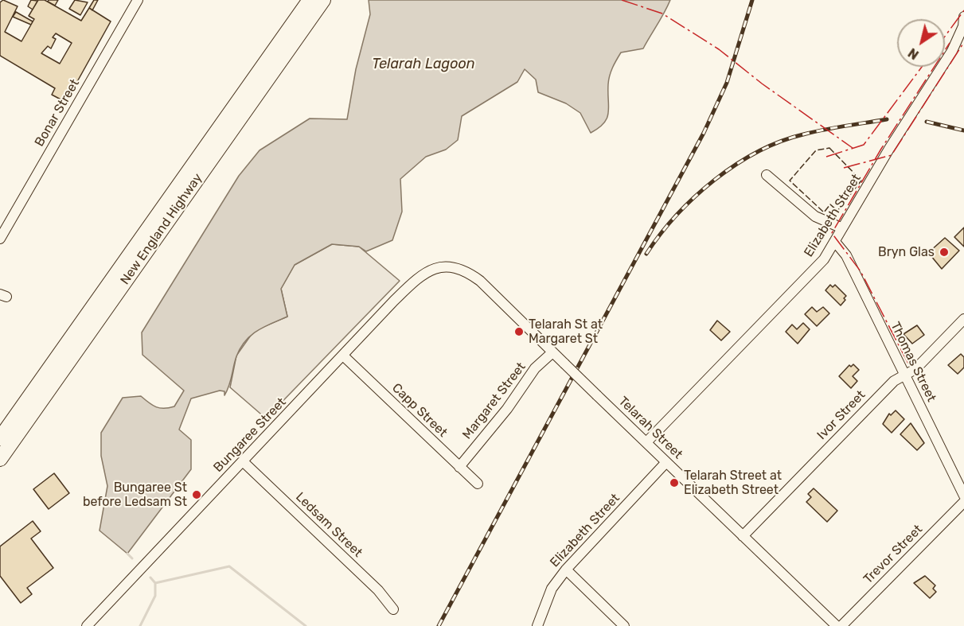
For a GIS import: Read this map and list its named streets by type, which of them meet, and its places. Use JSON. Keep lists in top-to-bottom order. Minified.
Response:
{"streets":{"highway":["New England Highway"],"street":["Bonar Street","Elizabeth Street","Thomas Street","Margaret Street","Capp Street","Ivor Street","Telarah Street","Bungaree Street","Ledsam Street","Trevor Street"]},"crossings":[["Elizabeth Street","Thomas Street"],["Elizabeth Street","Telarah Street"],["Thomas Street","Ivor Street"],["Margaret Street","Capp Street"],["Margaret Street","Telarah Street"],["Capp Street","Bungaree Street"],["Ivor Street","Telarah Street"],["Telarah Street","Bungaree Street"],["Bungaree Street","Ledsam Street"]],"water":["Telarah Lagoon"],"places":["Bryn Glas","Telarah St at Margaret St","Telarah Street at Elizabeth Street","Bungaree St before Ledsam St"],"north":"bottom left"}
